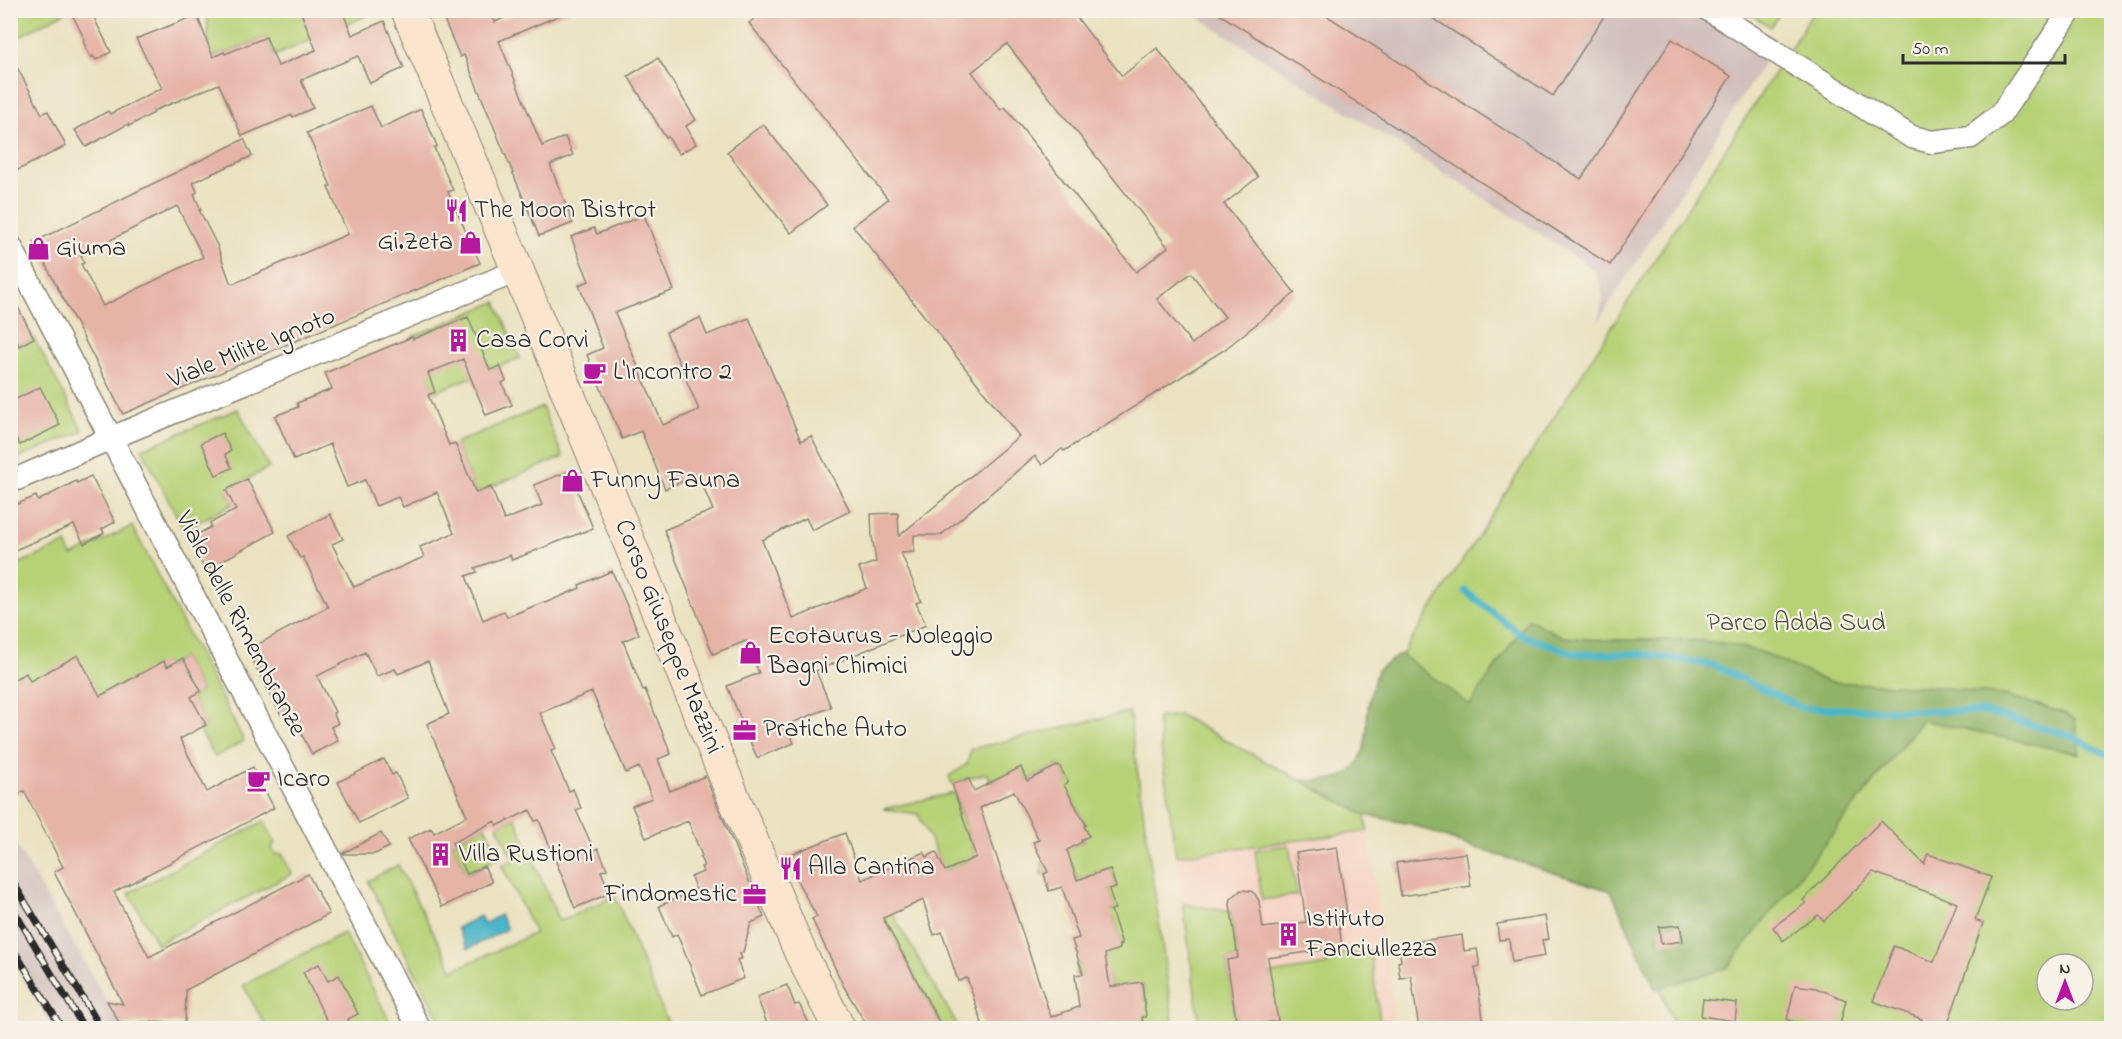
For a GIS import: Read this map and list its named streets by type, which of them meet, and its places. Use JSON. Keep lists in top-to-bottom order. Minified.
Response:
{"streets":{"street":["Viale Milite Ignoto","Viale delle Rimembranze","Corso Giuseppe Mazzini"]},"crossings":[["Viale Milite Ignoto","Viale delle Rimembranze"],["Viale Milite Ignoto","Corso Giuseppe Mazzini"]],"parks":["Parco Adda Sud"],"places":{"restaurant":["The Moon Bistrot","Alla Cantina"],"shop":["Gi.Zeta","Giuma","Funny Fauna","Ecotaurus - Noleggio Bagni Chimici"],"building":["Casa Corvi","Villa Rustioni","Istituto Fanciullezza"],"cafe":["L'Incontro 2","Icaro"],"office":["Pratiche Auto","Findomestic"]},"scale_bar":"50 m","north":"top"}
